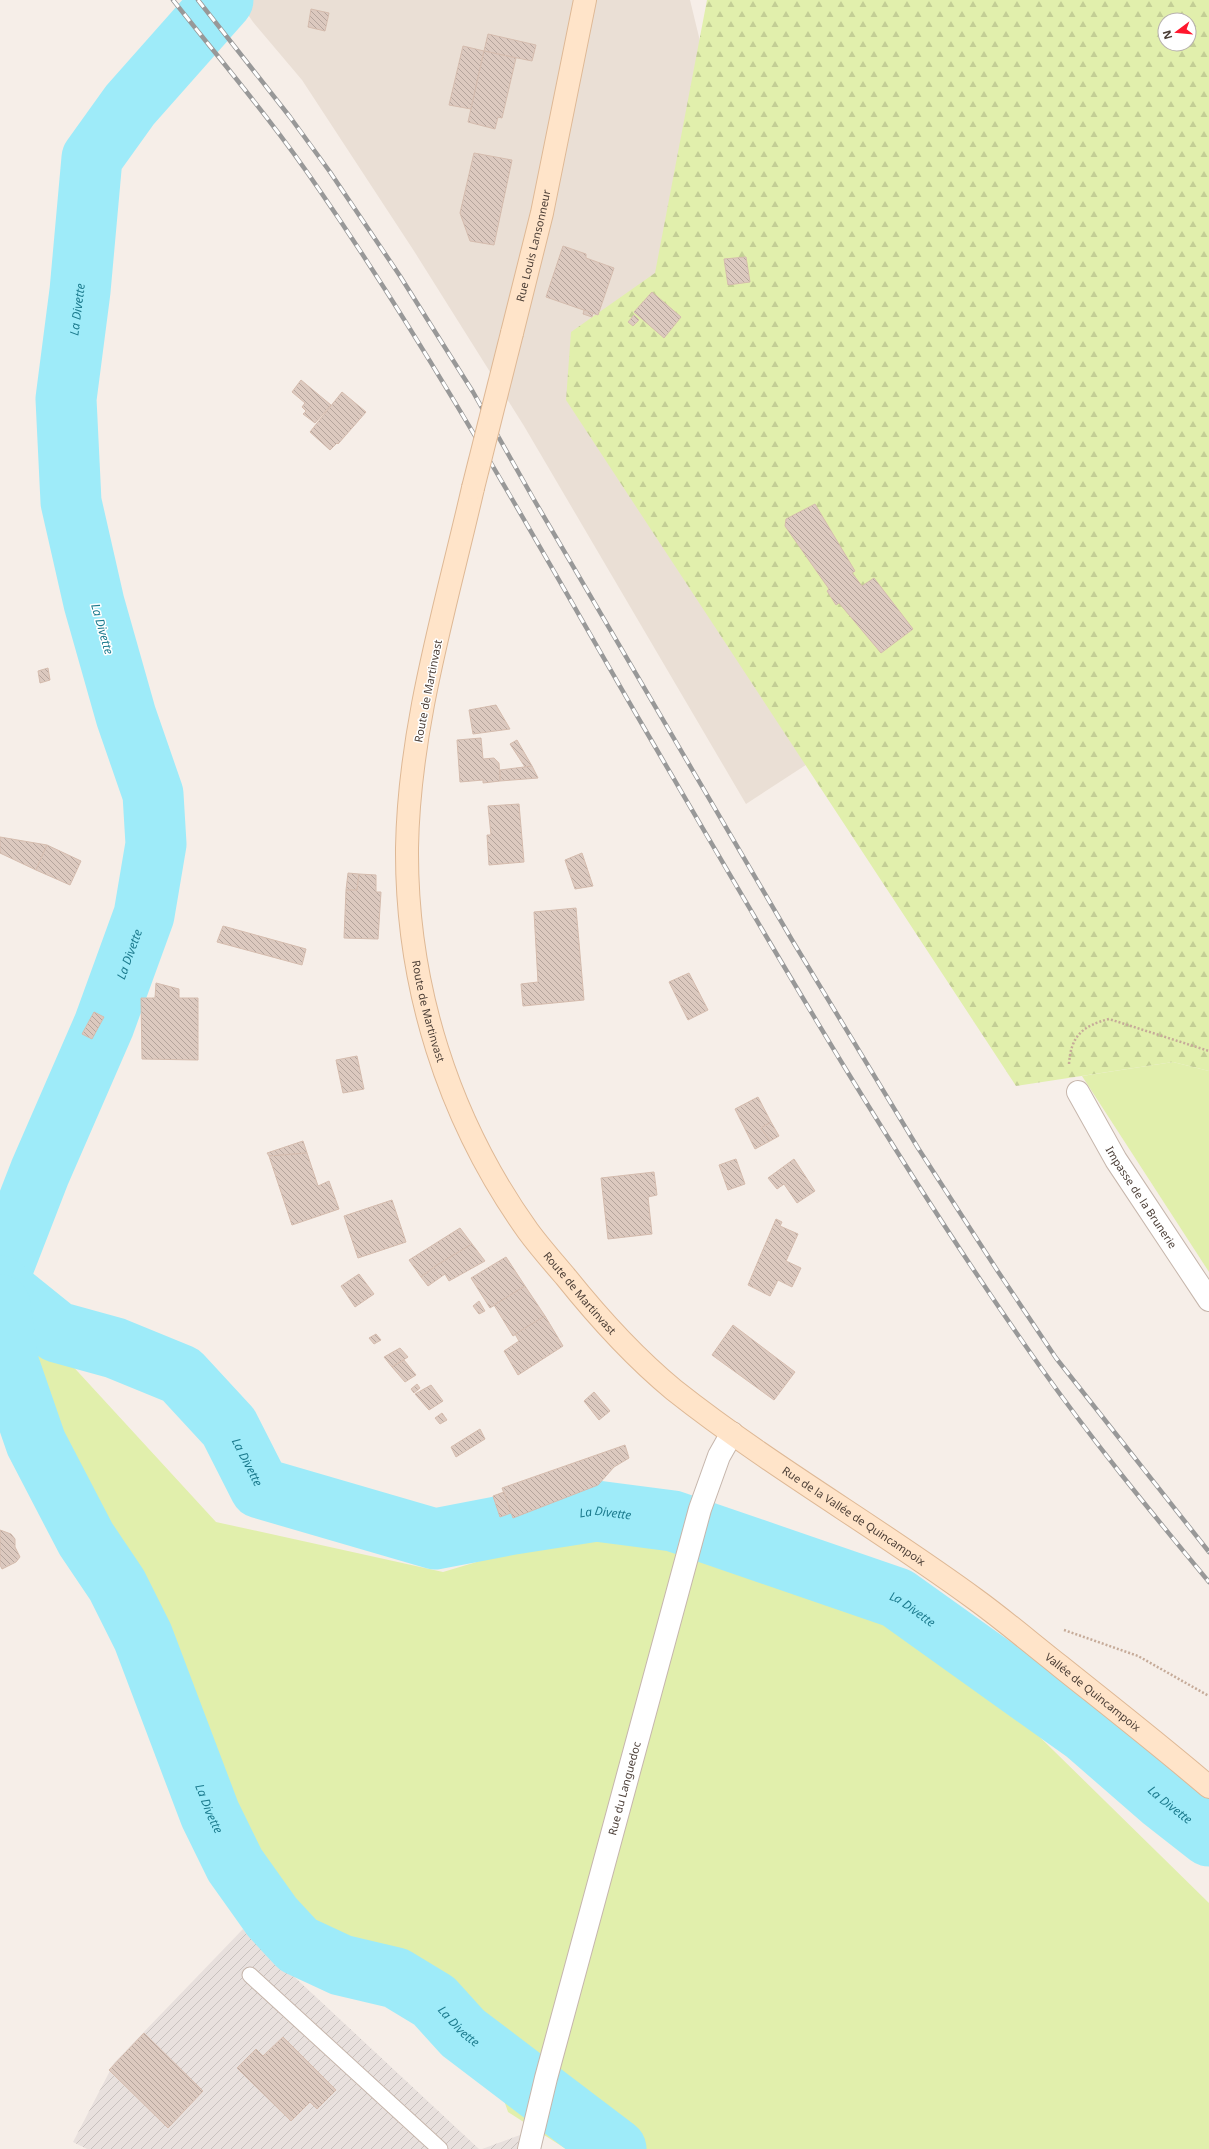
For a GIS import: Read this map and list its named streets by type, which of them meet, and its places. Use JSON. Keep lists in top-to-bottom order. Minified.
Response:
{"streets":{"main road":["Rue Louis Lansonneur","Route de Martinvast","Rue de la Vallée de Quincampoix","Vallée de Quincampoix"],"street":["Impasse de la Brunerie","Rue du Languedoc"]},"crossings":[["Rue Louis Lansonneur","Route de Martinvast"],["Route de Martinvast","Rue de la Vallée de Quincampoix"],["Route de Martinvast","Rue du Languedoc"],["Rue de la Vallée de Quincampoix","Vallée de Quincampoix"],["Rue de la Vallée de Quincampoix","Rue du Languedoc"]],"water":["La Divette"],"north":"left"}
